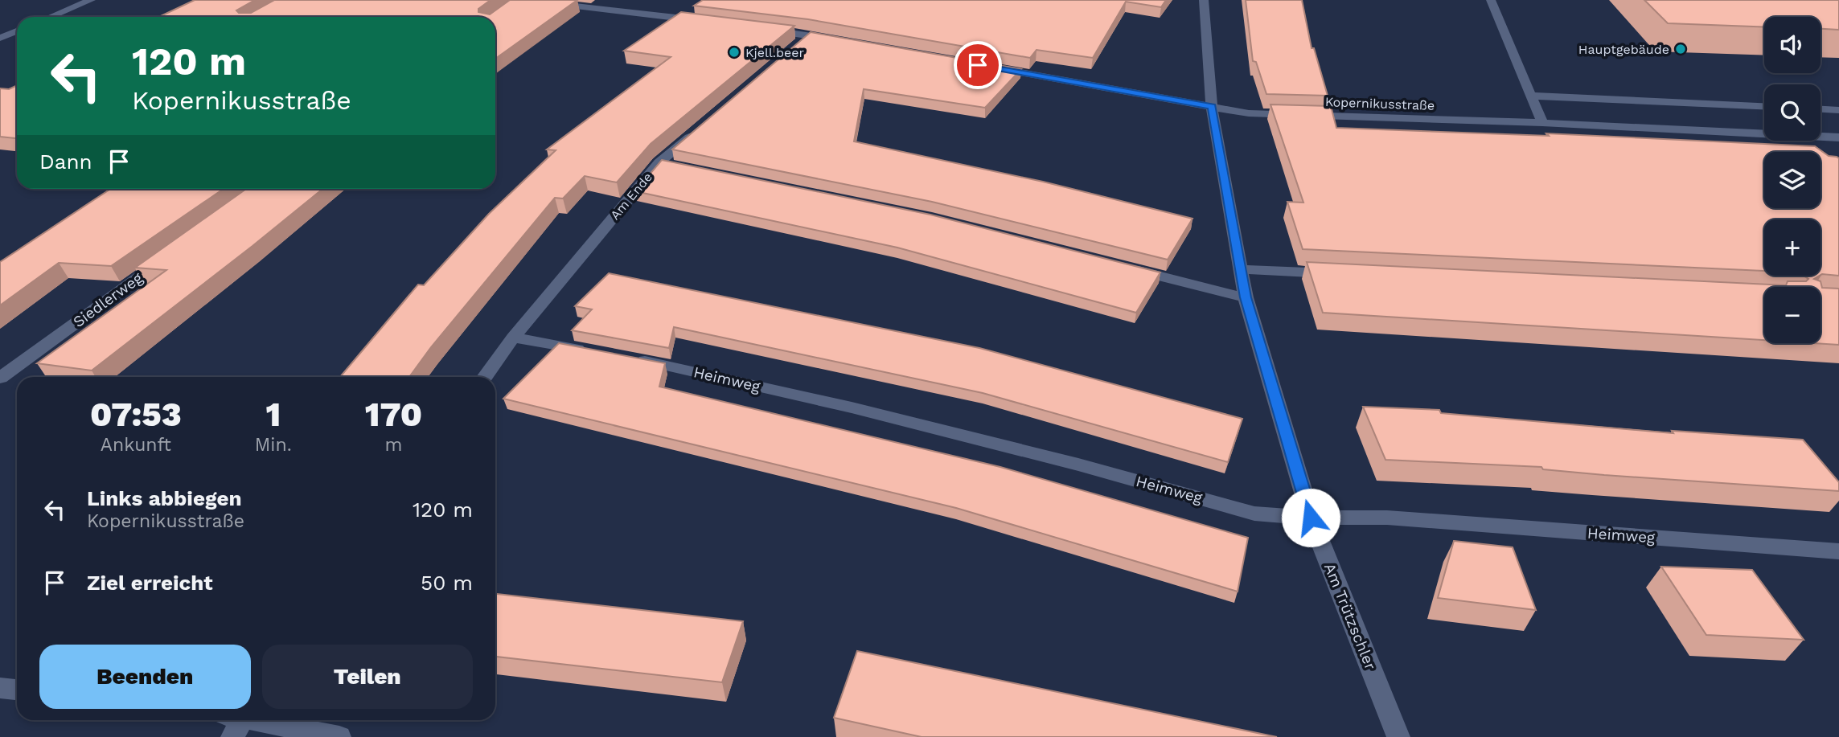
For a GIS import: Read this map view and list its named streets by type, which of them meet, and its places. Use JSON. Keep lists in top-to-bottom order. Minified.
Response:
{"streets":{"street":["Kopernikusstraße","Am Ende","Siedlerweg","Heimweg","Am Trützschler"]},"crossings":[["Kopernikusstraße","Am Trützschler"],["Heimweg","Am Trützschler"]],"places":["Hauptgebäude","Kjell.beer"],"page":{"map_buttons":["+","−"],"turn":["120 m","Kopernikusstraße"],"then":"Dann","eta":["07:53","Ankunft","1","Min.","170","m"],"list":[{"name":"Links abbiegen","note":"Kopernikusstraße","value":"120 m"},{"name":"Ziel erreicht","value":"50 m"}],"buttons":["Beenden","Teilen"]}}
